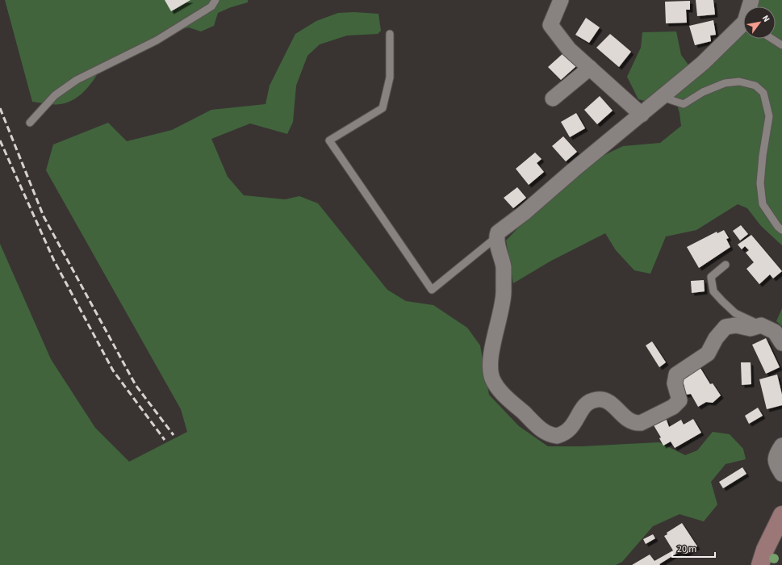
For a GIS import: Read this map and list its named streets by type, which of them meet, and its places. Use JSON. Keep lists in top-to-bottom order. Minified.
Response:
{"scale_bar":"20 m","north":"top right"}
